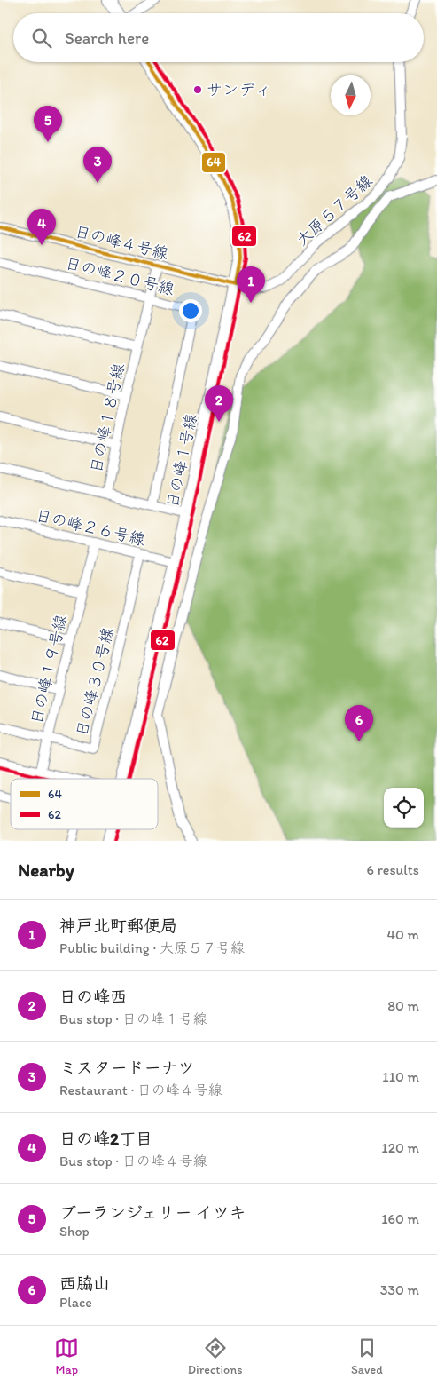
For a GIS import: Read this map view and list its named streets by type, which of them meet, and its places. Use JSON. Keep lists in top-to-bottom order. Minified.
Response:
{"streets":{"street":["大原５７号線","日の峰４号線","日の峰２０号線","日の峰１８号線","日の峰１号線","日の峰２６号線","日の峰１９号線","日の峰３０号線"]},"crossings":[["大原５７号線","日の峰４号線"],["大原５７号線","日の峰１号線"],["日の峰４号線","日の峰１８号線"],["日の峰４号線","日の峰１号線"],["日の峰２０号線","日の峰１８号線"],["日の峰１８号線","日の峰１号線"],["日の峰１号線","日の峰２６号線"],["日の峰２６号線","日の峰１９号線"],["日の峰２６号線","日の峰３０号線"],["日の峰１９号線","日の峰３０号線"]],"places":["サンディ"],"lines":["transit line 64","transit line 62"],"legend":["64","62"],"north":"bottom","page":{"search":"Search here","pins":["5","3","4","1","2","6"],"heading":["Nearby","6 results"],"list":[{"mark":"1","name":"神戸北町郵便局","note":"Public building · 大原５７号線","value":"40 m"},{"mark":"2","name":"日の峰西","note":"Bus stop · 日の峰１号線","value":"80 m"},{"mark":"3","name":"ミスタードーナツ","note":"Restaurant · 日の峰４号線","value":"110 m"},{"mark":"4","name":"日の峰2丁目","note":"Bus stop · 日の峰４号線","value":"120 m"},{"mark":"5","name":"ブーランジェリー イツキ","note":"Shop","value":"160 m"},{"mark":"6","name":"西脇山","note":"Place","value":"330 m"}],"nav":["Map","Directions","Saved"]}}
